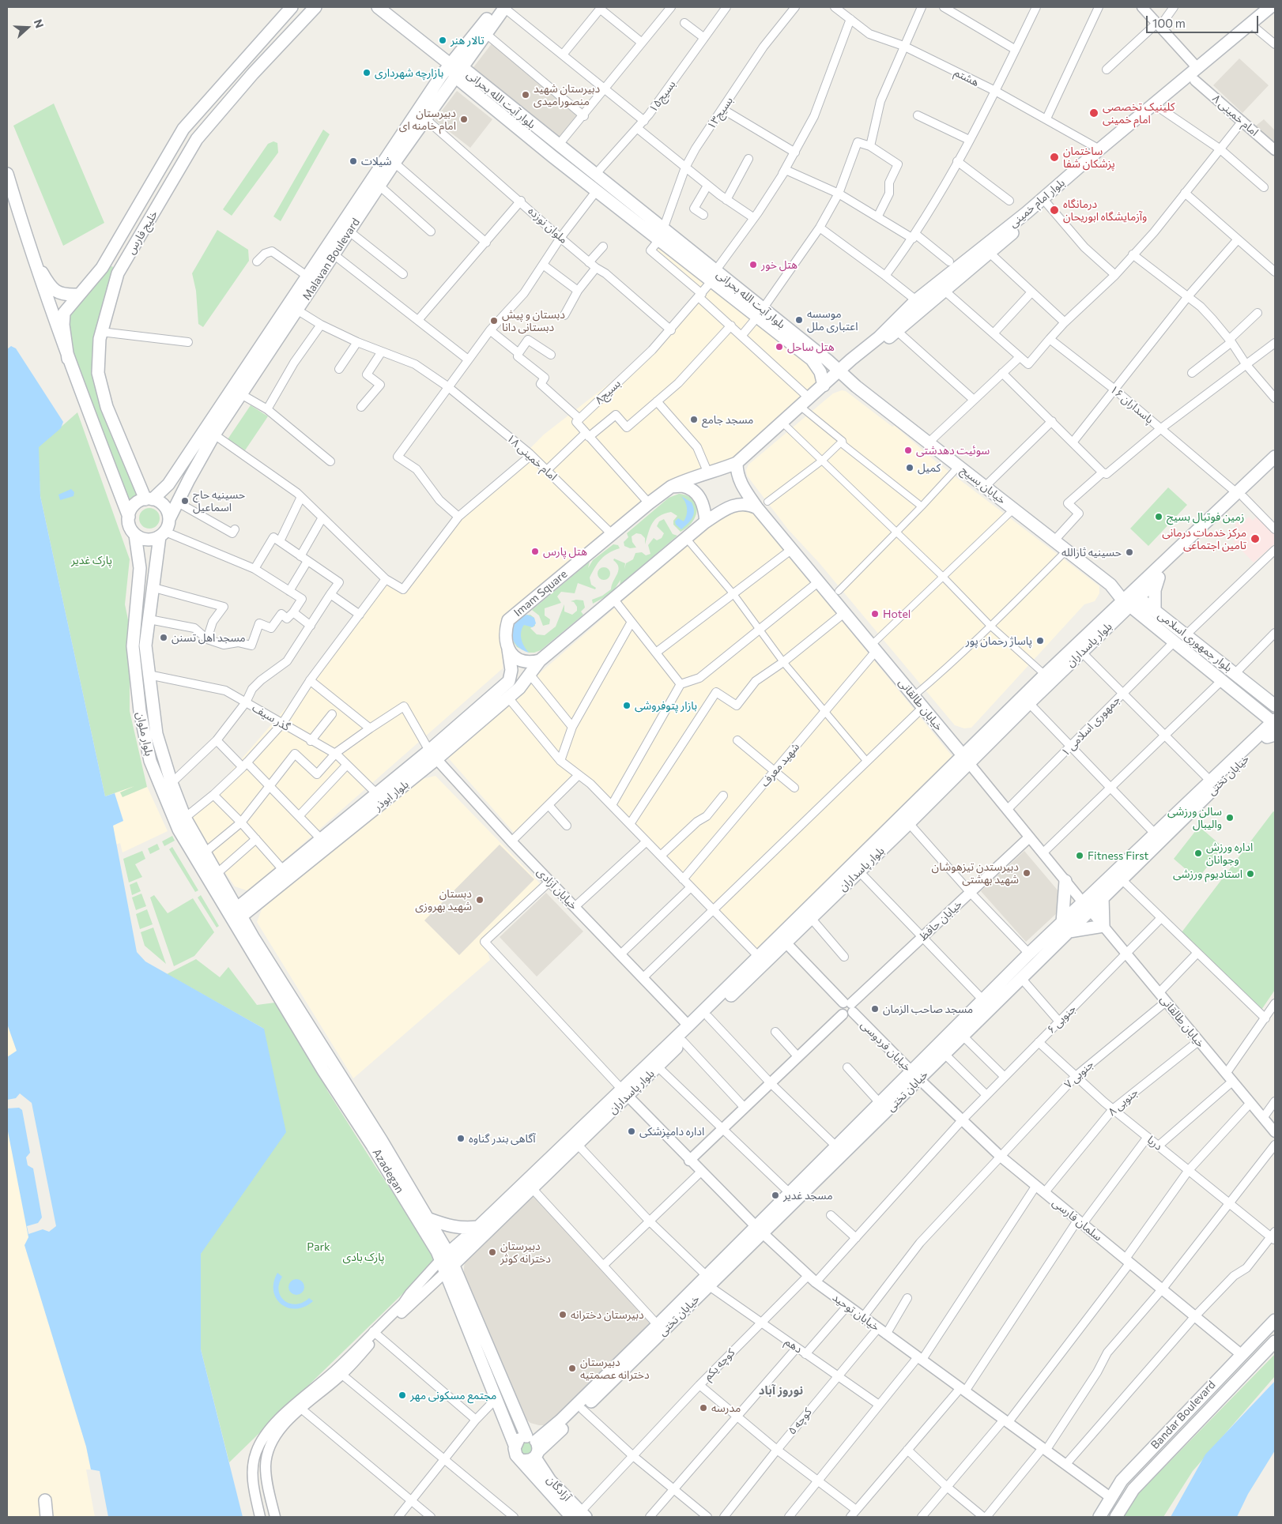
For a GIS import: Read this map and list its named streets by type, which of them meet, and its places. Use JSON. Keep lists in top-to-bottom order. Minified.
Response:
{"streets":{"main road":["بلوار آیت الله بحرانی","بلوار امام خمینی","خلیج فارس","Malavan Boulevard","خیابان بسیج","Imam Square","بلوار جمهوری اسلامی","بلوار پاسداران","خیابان طالقانی","بلوار ملوان","خیابان تختی","بلوار ابوذر","Azadegan","Bandar Boulevard","آزادگان"],"street":["هشتم","بسیج۱۵","بسیج۱۳","امام خمینی ۸","ملوان نوزده","بسیج۸","پاسداران ۱۶","امام خمینی ۱۸","گذر سیف","جمهوری اسلامی ۱","شهید معرف","خیابان آزادی","خیابان حافظ","۶ جنوبی","خیابان فردوسی","۷ جنوبی","۸ جنوبی","دریا","سلمان فارسی","خیابان توحید","دهم","کوچه یکم","کوچه ۵"]},"crossings":[["هشتم","بلوار امام خمینی"],["هشتم","بسیج۸"],["بسیج۱۵","بلوار آیت الله بحرانی"],["بلوار آیت الله بحرانی","بسیج۱۳"],["بلوار آیت الله بحرانی","بلوار امام خمینی"],["بلوار آیت الله بحرانی","Malavan Boulevard"],["بلوار آیت الله بحرانی","بسیج۸"],["بلوار آیت الله بحرانی","خیابان بسیج"],["بسیج۱۳","بسیج۸"],["امام خمینی ۸","بلوار امام خمینی"],["بلوار امام خمینی","Imam Square"],["بلوار امام خمینی","خیابان طالقانی"],["ملوان نوزده","Malavan Boulevard"],["ملوان نوزده","بسیج۸"],["خلیج فارس","Malavan Boulevard"],["خلیج فارس","بلوار ملوان"],["Malavan Boulevard","امام خمینی ۱۸"],["Malavan Boulevard","بلوار ملوان"],["پاسداران ۱۶","بلوار پاسداران"],["امام خمینی ۱۸","Imam Square"],["خیابان بسیج","بلوار جمهوری اسلامی"],["خیابان بسیج","بلوار پاسداران"],["Imam Square","خیابان طالقانی"],["بلوار جمهوری اسلامی","بلوار پاسداران"],["بلوار جمهوری اسلامی","جمهوری اسلامی ۱"],["بلوار جمهوری اسلامی","خیابان تختی"],["بلوار پاسداران","خیابان طالقانی"],["بلوار پاسداران","خیابان آزادی"],["بلوار پاسداران","خیابان فردوسی"],["بلوار پاسداران","Azadegan"],["بلوار پاسداران","خیابان توحید"],["بلوار پاسداران","دهم"],["خیابان طالقانی","جمهوری اسلامی ۱"],["خیابان طالقانی","شهید معرف"],["خیابان طالقانی","خیابان تختی"],["خیابان طالقانی","خیابان حافظ"],["خیابان طالقانی","۶ جنوبی"],["خیابان طالقانی","۷ جنوبی"],["خیابان طالقانی","۸ جنوبی"],["گذر سیف","بلوار ملوان"],["گذر سیف","بلوار ابوذر"],["بلوار ملوان","بلوار ابوذر"],["بلوار ملوان","Azadegan"],["خیابان تختی","خیابان فردوسی"],["خیابان تختی","Azadegan"],["خیابان تختی","سلمان فارسی"],["خیابان تختی","خیابان توحید"],["خیابان تختی","دهم"],["خیابان تختی","آزادگان"],["بلوار ابوذر","خیابان آزادی"],["بلوار ابوذر","Azadegan"],["خیابان حافظ","خیابان فردوسی"],["خیابان حافظ","خیابان توحید"],["۶ جنوبی","دریا"],["۶ جنوبی","سلمان فارسی"],["۶ جنوبی","کوچه یکم"],["خیابان فردوسی","سلمان فارسی"],["۷ جنوبی","دریا"],["۷ جنوبی","سلمان فارسی"],["۷ جنوبی","خیابان توحید"],["۸ جنوبی","دریا"],["۸ جنوبی","سلمان فارسی"],["Azadegan","آزادگان"],["سلمان فارسی","Bandar Boulevard"],["خیابان توحید","کوچه یکم"],["خیابان توحید","Bandar Boulevard"],["خیابان توحید","کوچه ۵"],["دهم","کوچه یکم"],["دهم","کوچه ۵"],["کوچه یکم","آزادگان"]],"districts":["نوروز آباد"],"parks":["پارک غدیر","Park","پارک بادی"],"places":["تالار هنر","بازارچه شهرداری","دبیرستان شهید منصورامیدی","کلینیک تخصصی امام خمینی","دبیرستان امام خامنه ای","ساختمان پزشکان شفا","شیلات","درمانگاه وآزمایشگاه ابوریحان","هتل خور","موسسه اعتباری ملل","دبستان و پیش دبستانی دانا","هتل ساحل","مسجد جامع","سوئیت دهدشتی","کمیل","حسینیه حاج اسماعیل","زمین فوتبال بسیج","مرکز خدمات درمانی تامین اجتماعی","هتل پارس","حسینیه ثارالله","Hotel","مسجد اهل تسنن","پاساژ رحمان پور","بازار پتوفروشی","سالن ورزشی والیبال","اداره ورزش وجوانان","Fitness First","دبیرستدن تیزهوشان شهید بهشتی","استادیوم ورزشی","دبستان شهید بهروزی","مسجد صاحب الزمان","اداره دامپزشکی","آگاهی بندر گناوه","مسجد غدیر","دبیرستان دخترانه کوثر","دبیرستان دخترانه","دبیرستان دخترانه عصمتیه","مجتمع مسکونی مهر","مدرسه"],"scale_bar":"100 m","north":"right"}
